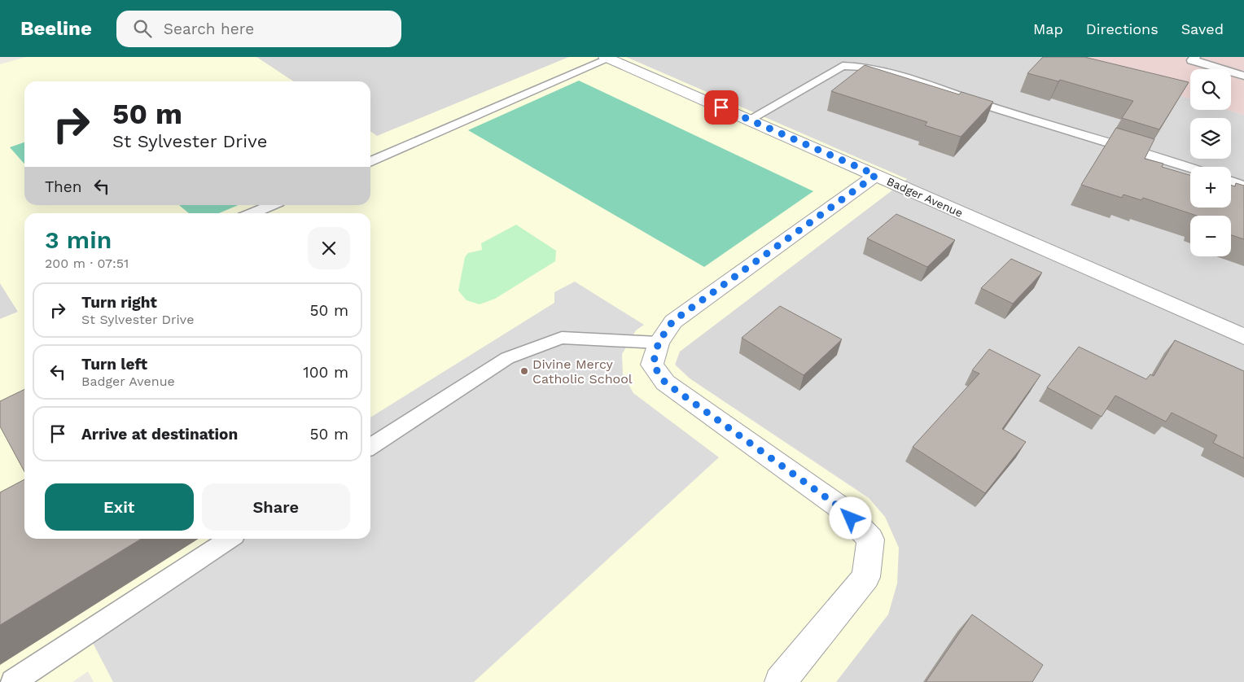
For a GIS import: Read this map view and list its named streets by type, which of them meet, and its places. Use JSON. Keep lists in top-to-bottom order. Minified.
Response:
{"streets":{"street":["Badger Avenue"]},"places":["Divine Mercy Catholic School"],"page":{"header":"Beeline","search":"Search here","nav":["Map","Directions","Saved"],"map_buttons":["+","−"],"turn":["50 m","St Sylvester Drive"],"then":"Then","heading":["3 min","200 m · 07:51"],"list":[{"name":"Turn right","note":"St Sylvester Drive","value":"50 m"},{"name":"Turn left","note":"Badger Avenue","value":"100 m"},{"name":"Arrive at destination","value":"50 m"}],"buttons":["Exit","Share"]}}
